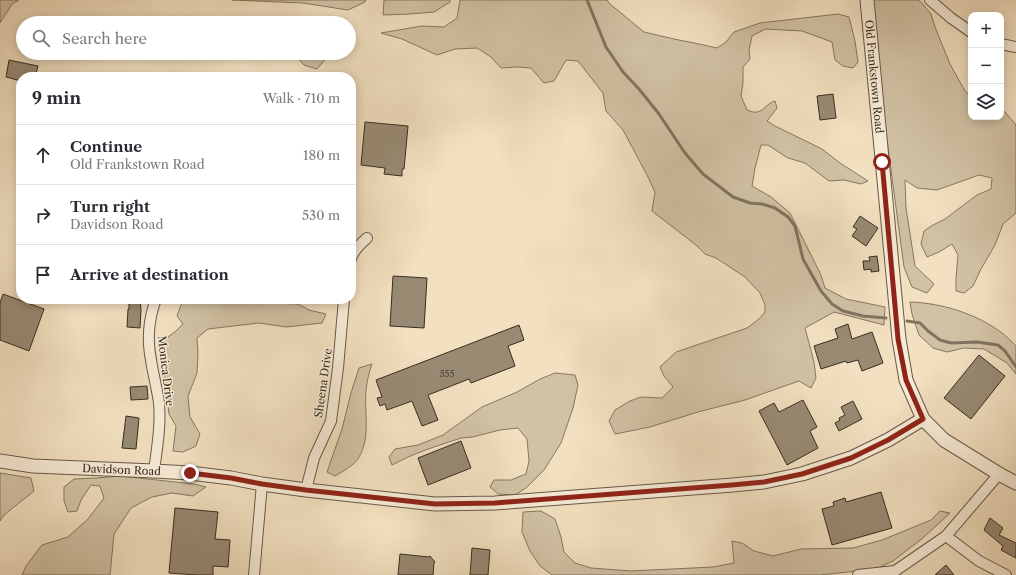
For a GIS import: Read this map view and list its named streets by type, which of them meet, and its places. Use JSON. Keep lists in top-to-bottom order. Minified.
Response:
{"streets":{"street":["Old Frankstown Road","Monica Drive","Sheena Drive","Davidson Road"]},"crossings":[["Old Frankstown Road","Davidson Road"],["Monica Drive","Davidson Road"],["Sheena Drive","Davidson Road"]],"house_numbers":["555"],"page":{"map_buttons":["+","−"],"search":"Search here","heading":["9 min","Walk · 710 m"],"list":[["Continue","Old Frankstown Road","180 m"],["Turn right","Davidson Road","530 m"],"Arrive at destination"]}}
